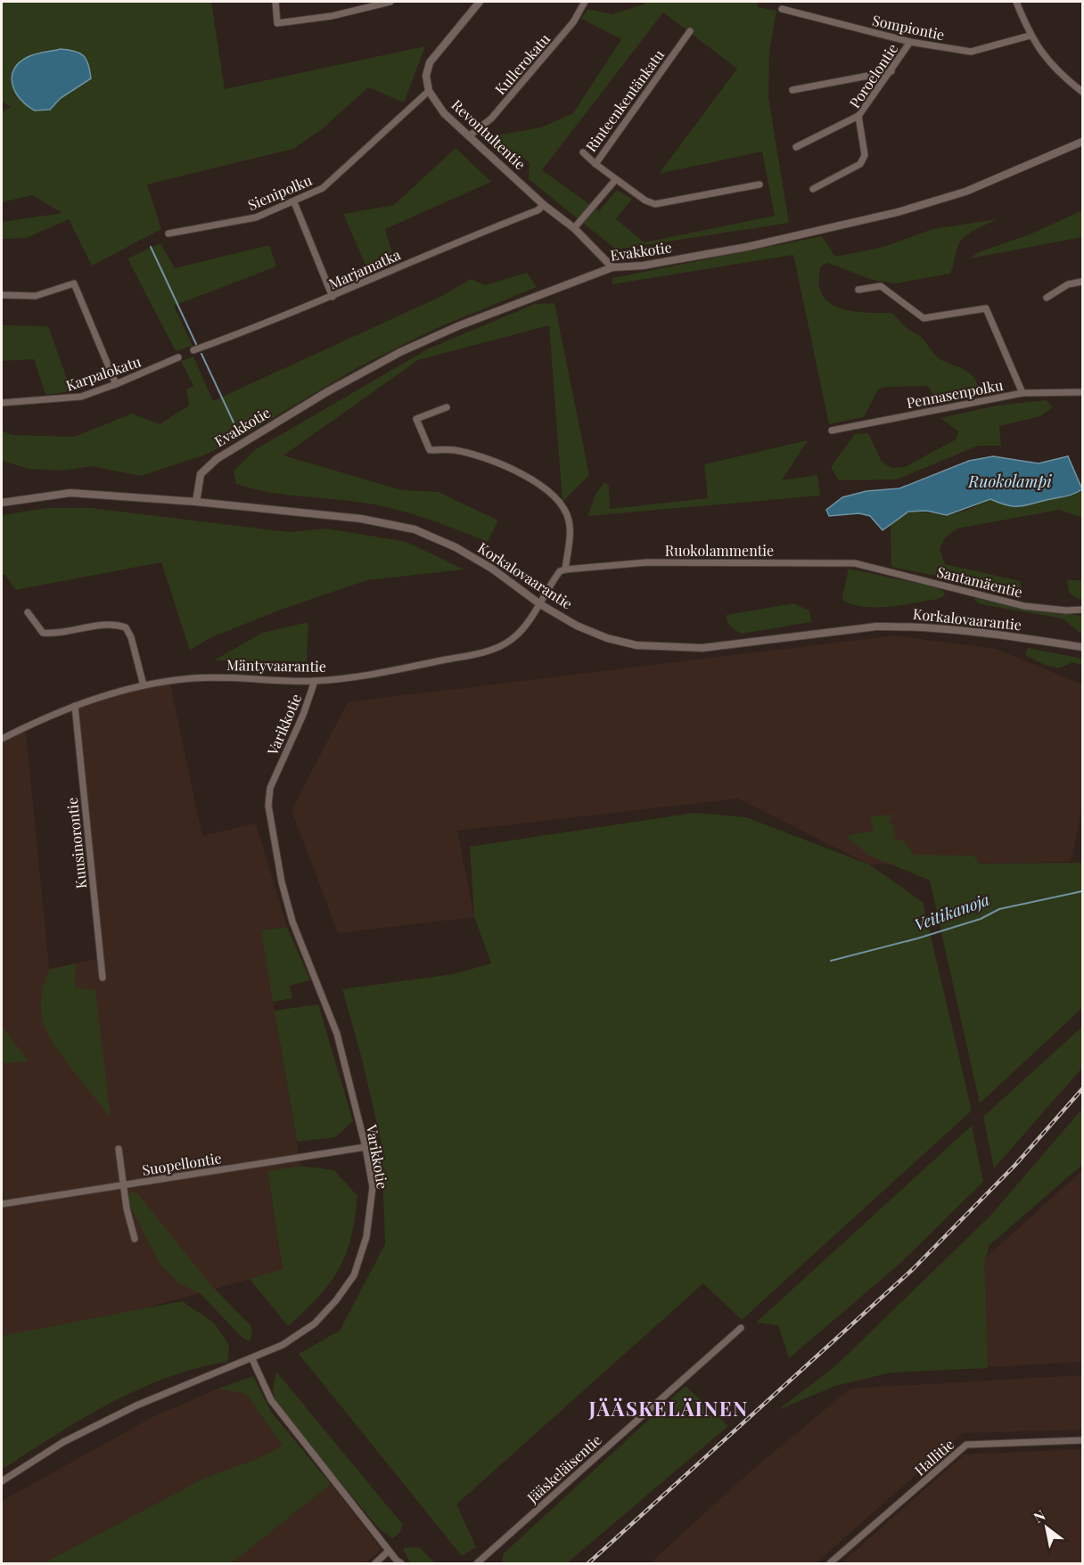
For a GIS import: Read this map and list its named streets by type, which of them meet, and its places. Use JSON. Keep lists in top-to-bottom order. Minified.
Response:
{"streets":{"street":["Sompiontie","Kullerokatu","Poroelontie","Rinteenkentänkatu","Revontultentie","Sienipolku","Evakkotie","Marjamatka","Karpalokatu","Pennasenpolku","Ruokolammentie","Korkalovaarantie","Santamäentie","Mäntyvaarantie","Varikkotie","Kuusinorontie","Suopellontie","Hallitie","Jääskeläisentie"]},"crossings":[["Sompiontie","Poroelontie"],["Kullerokatu","Revontultentie"],["Revontultentie","Sienipolku"],["Revontultentie","Evakkotie"],["Revontultentie","Marjamatka"],["Evakkotie","Korkalovaarantie"],["Ruokolammentie","Santamäentie"],["Ruokolammentie","Mäntyvaarantie"],["Korkalovaarantie","Mäntyvaarantie"],["Mäntyvaarantie","Varikkotie"],["Mäntyvaarantie","Kuusinorontie"],["Varikkotie","Suopellontie"]],"districts":["JÄÄSKELÄINEN"],"water":["Ruokolampi","Veitikanoja"],"north":"top left"}
